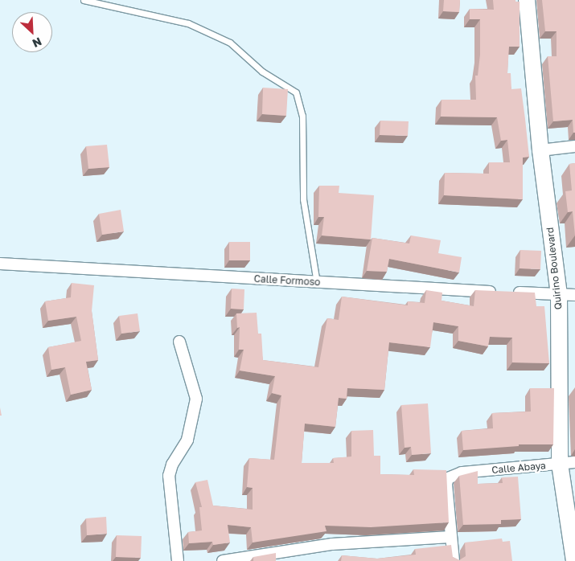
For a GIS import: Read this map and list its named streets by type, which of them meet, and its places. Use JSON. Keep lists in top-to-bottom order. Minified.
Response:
{"streets":{"main road":["Quirino Boulevard"],"street":["Calle Formoso","Calle Abaya"]},"crossings":[["Quirino Boulevard","Calle Formoso"],["Quirino Boulevard","Calle Abaya"]],"north":"bottom right"}
